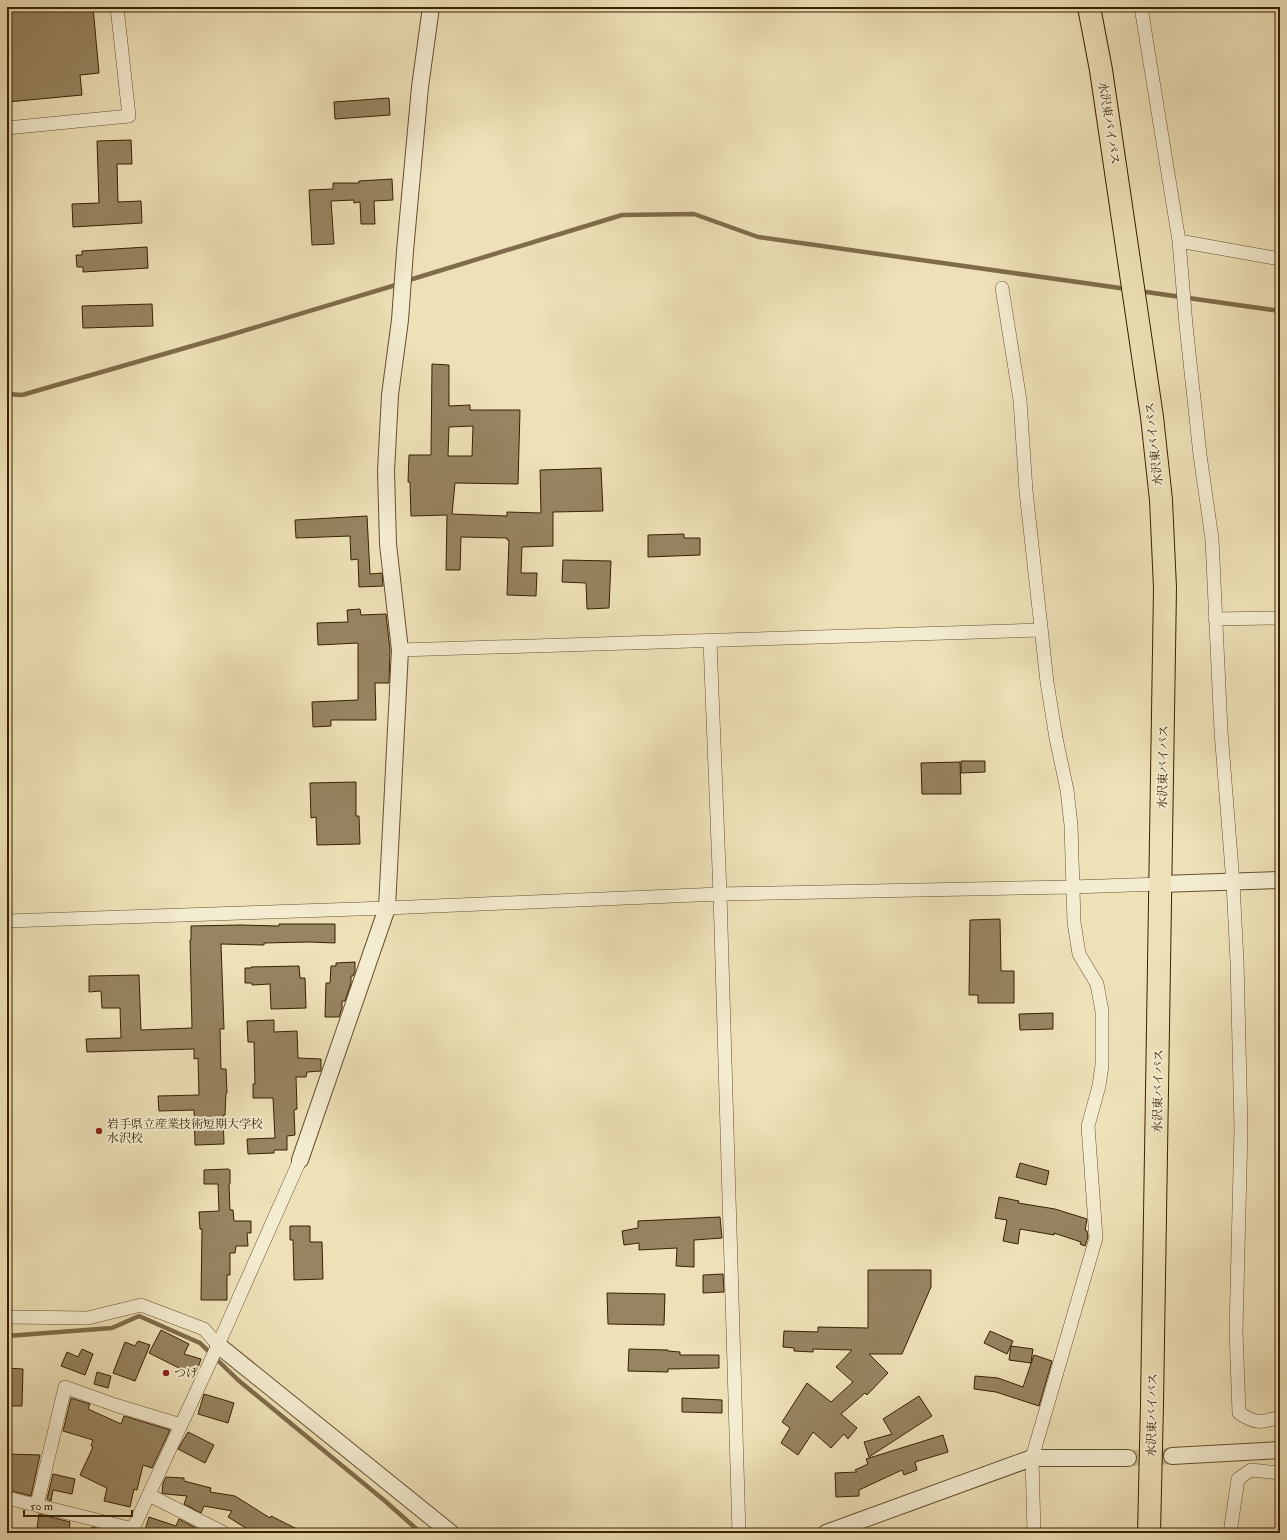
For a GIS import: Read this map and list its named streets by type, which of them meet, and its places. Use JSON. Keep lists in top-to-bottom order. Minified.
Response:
{"streets":{"highway":["水沢東バイパス"]},"places":["岩手県立産業技術短期大学校 水沢校","つげ"],"scale_bar":"50 m"}
